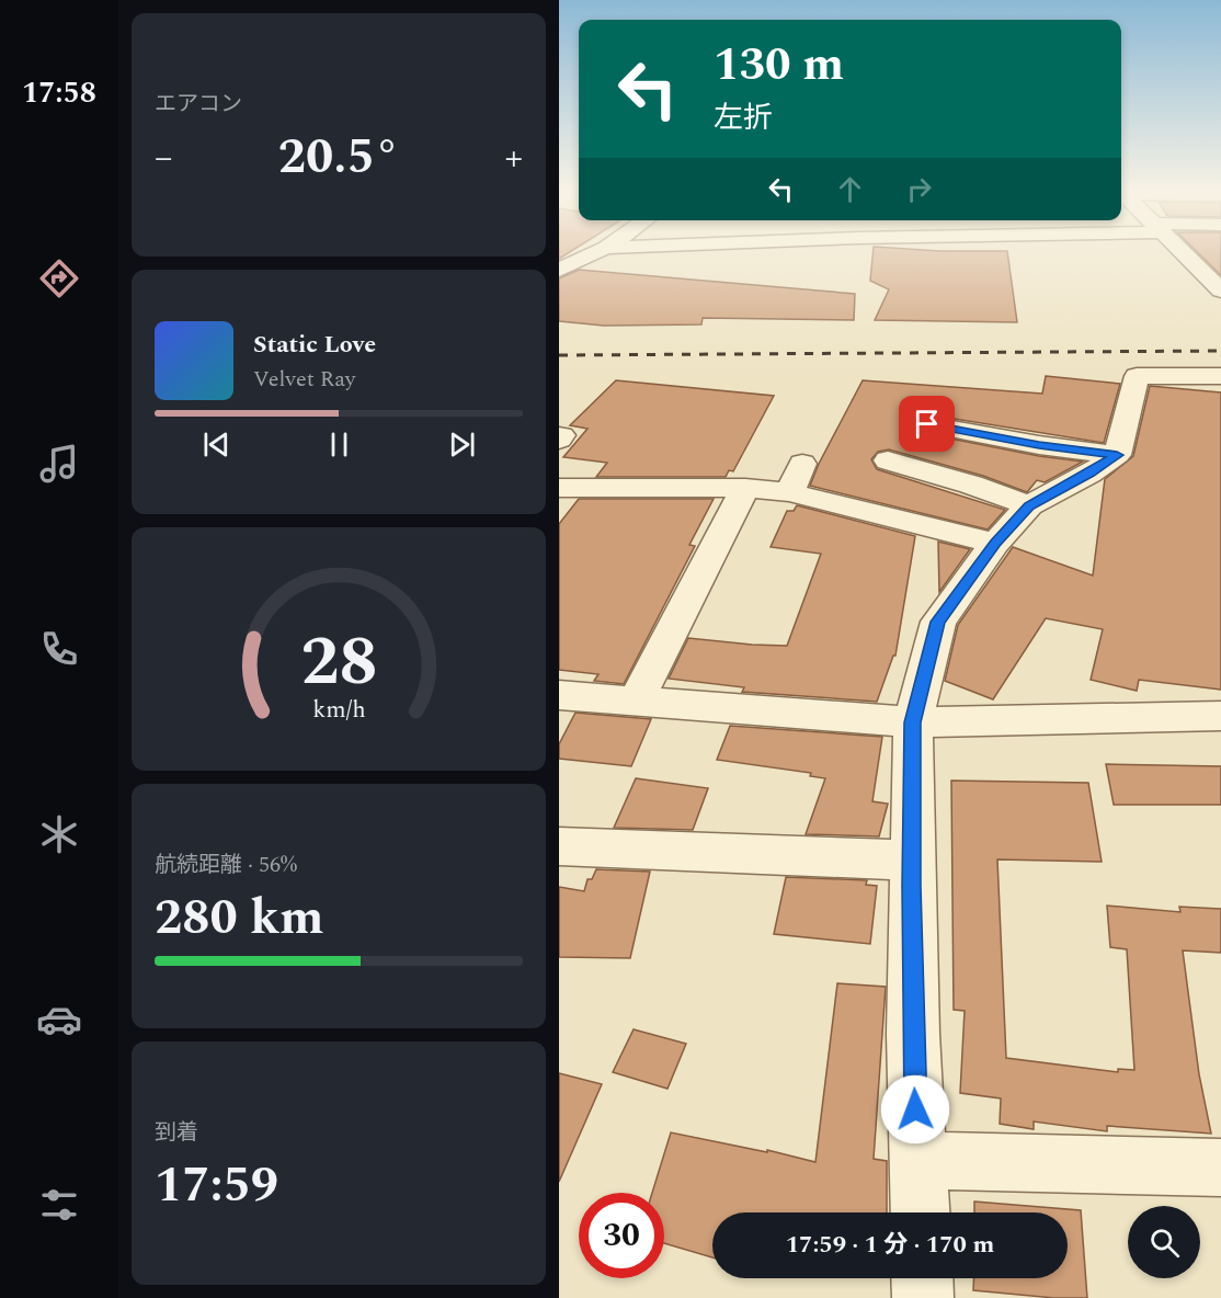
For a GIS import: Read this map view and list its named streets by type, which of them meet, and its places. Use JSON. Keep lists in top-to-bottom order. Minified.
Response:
{"page":{"tabs":"17:58","tile":["エアコン",["航続距離 · 56%","280 km"],["到着","17:59"]],"turn":["130 m","左折"],"heat":["−","20.5°","+"],"song":["Static Love","Velvet Ray"],"limit":"30","trip":"17:59 · 1 分 · 170 m","gauge":["28","km/h"]}}
